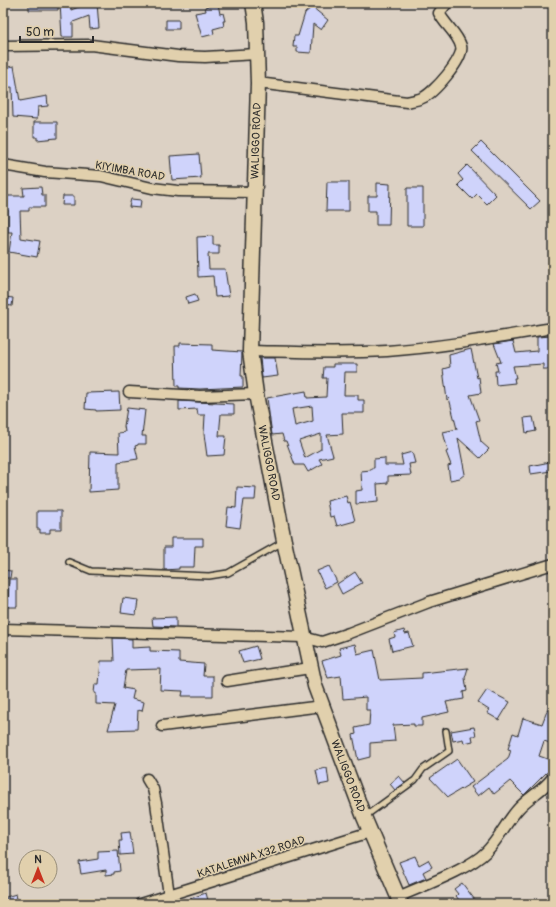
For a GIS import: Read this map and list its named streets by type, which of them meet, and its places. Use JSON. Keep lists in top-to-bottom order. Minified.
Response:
{"streets":{"street":["WALIGGO ROAD","KIYIMBA ROAD","KATALEMWA X32 ROAD"]},"crossings":[["WALIGGO ROAD","KIYIMBA ROAD"],["WALIGGO ROAD","KATALEMWA X32 ROAD"]],"scale_bar":"50 m","north":"top"}
